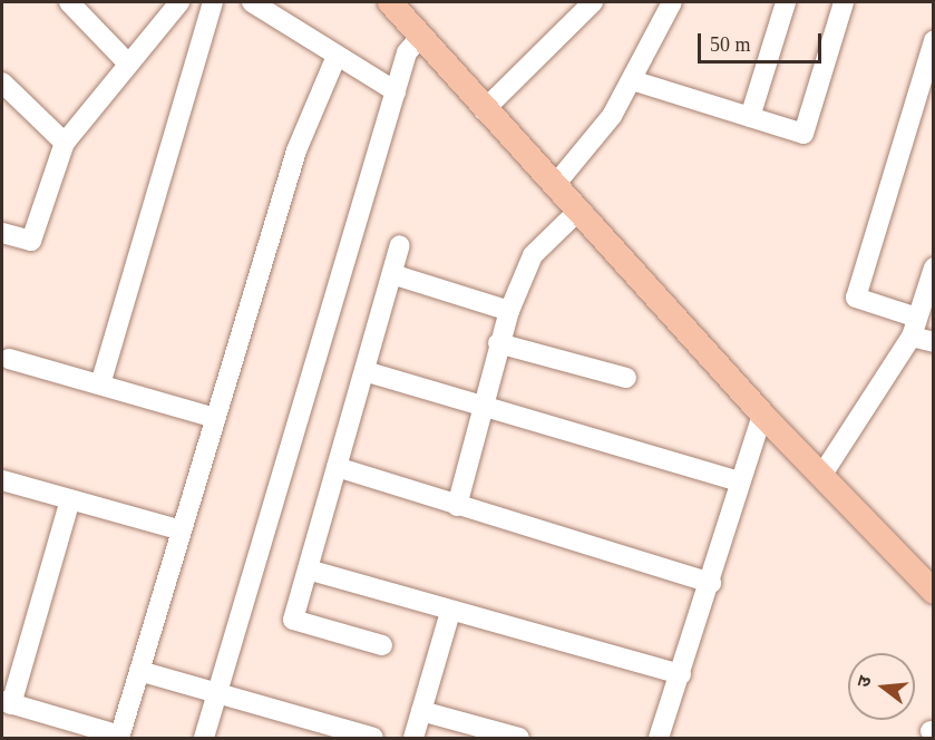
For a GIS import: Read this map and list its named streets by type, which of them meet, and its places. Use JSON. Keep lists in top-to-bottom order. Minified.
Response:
{"scale_bar":"50 m","north":"left"}
